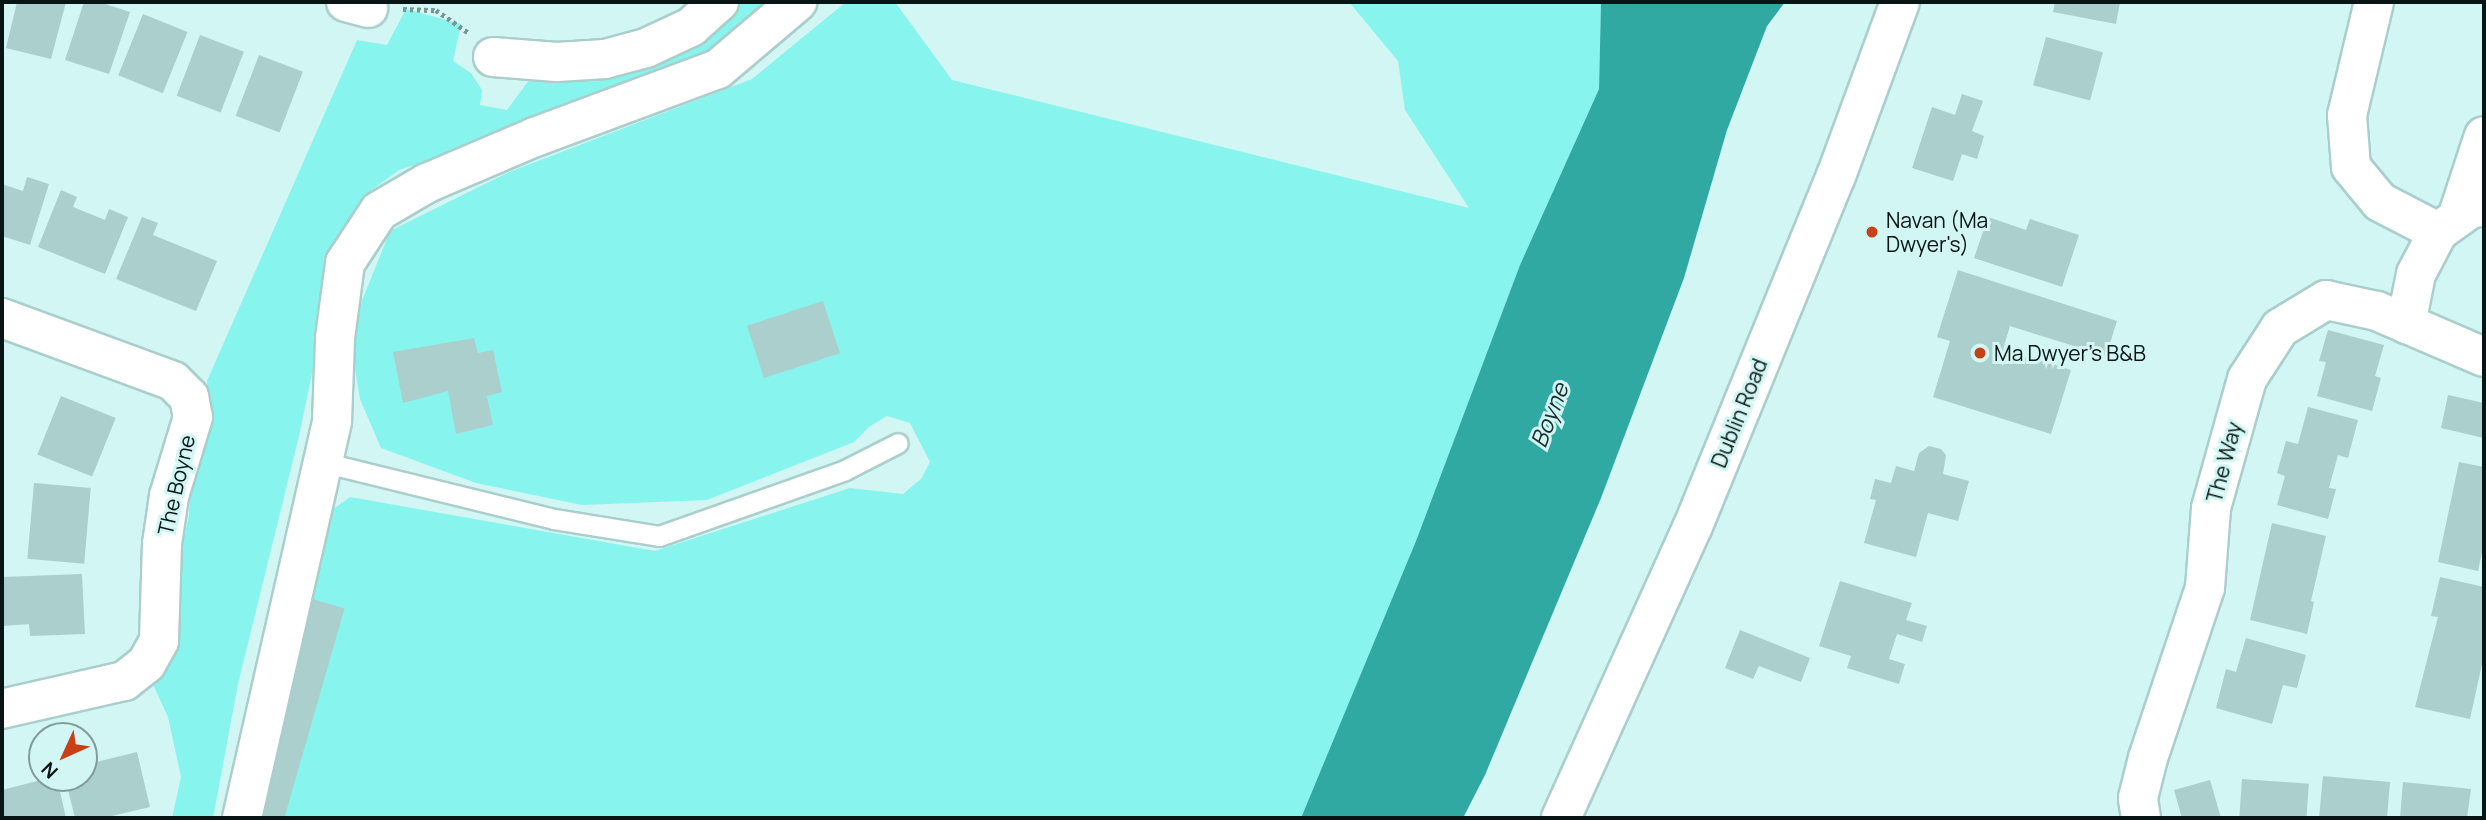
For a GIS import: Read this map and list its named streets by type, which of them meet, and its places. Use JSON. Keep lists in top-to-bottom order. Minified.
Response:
{"streets":{"street":["Dublin Road","The Way","The Boyne"]},"water":["Boyne"],"places":["Navan (Ma Dwyer's)","Ma Dwyer's B&B"],"north":"bottom left"}
